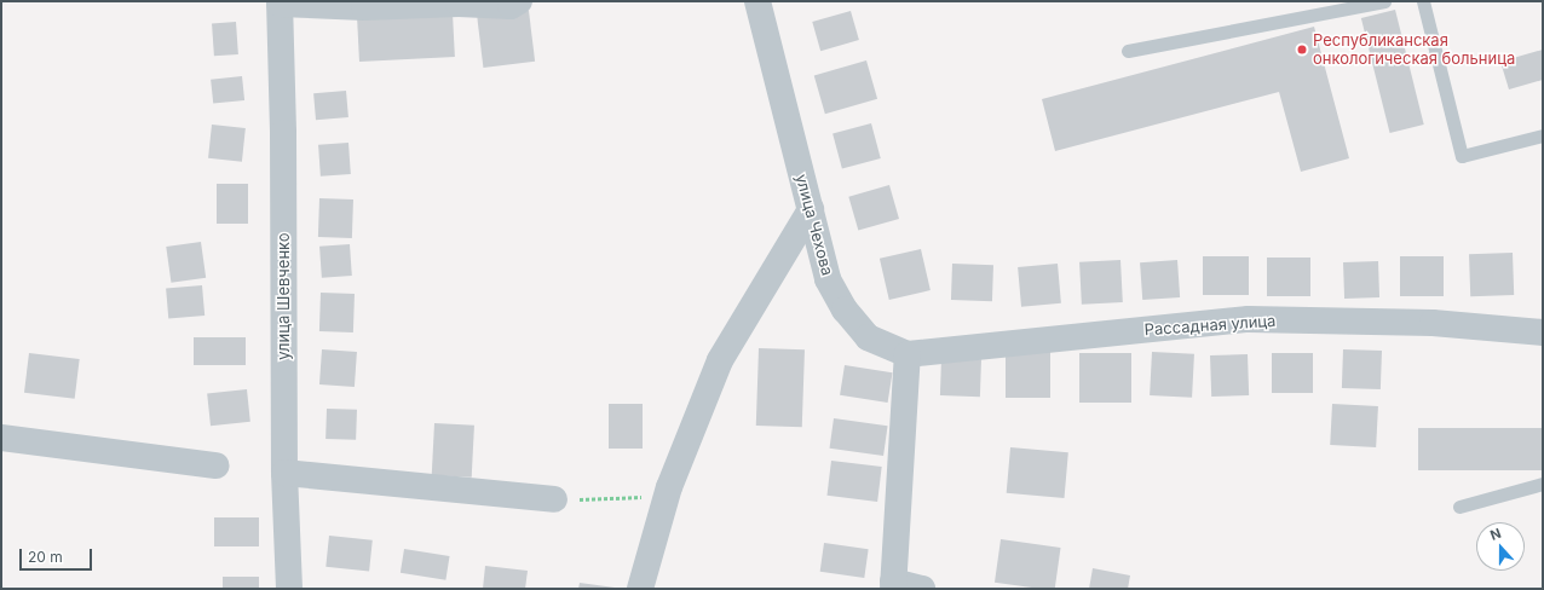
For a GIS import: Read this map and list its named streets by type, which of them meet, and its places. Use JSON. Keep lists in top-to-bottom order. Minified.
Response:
{"streets":{"street":["улица Чехова","улица Шевченко","Рассадная улица"]},"crossings":[["улица Чехова","Рассадная улица"]],"places":["Республиканская онкологическая больница"],"scale_bar":"20 m","north":"top"}
